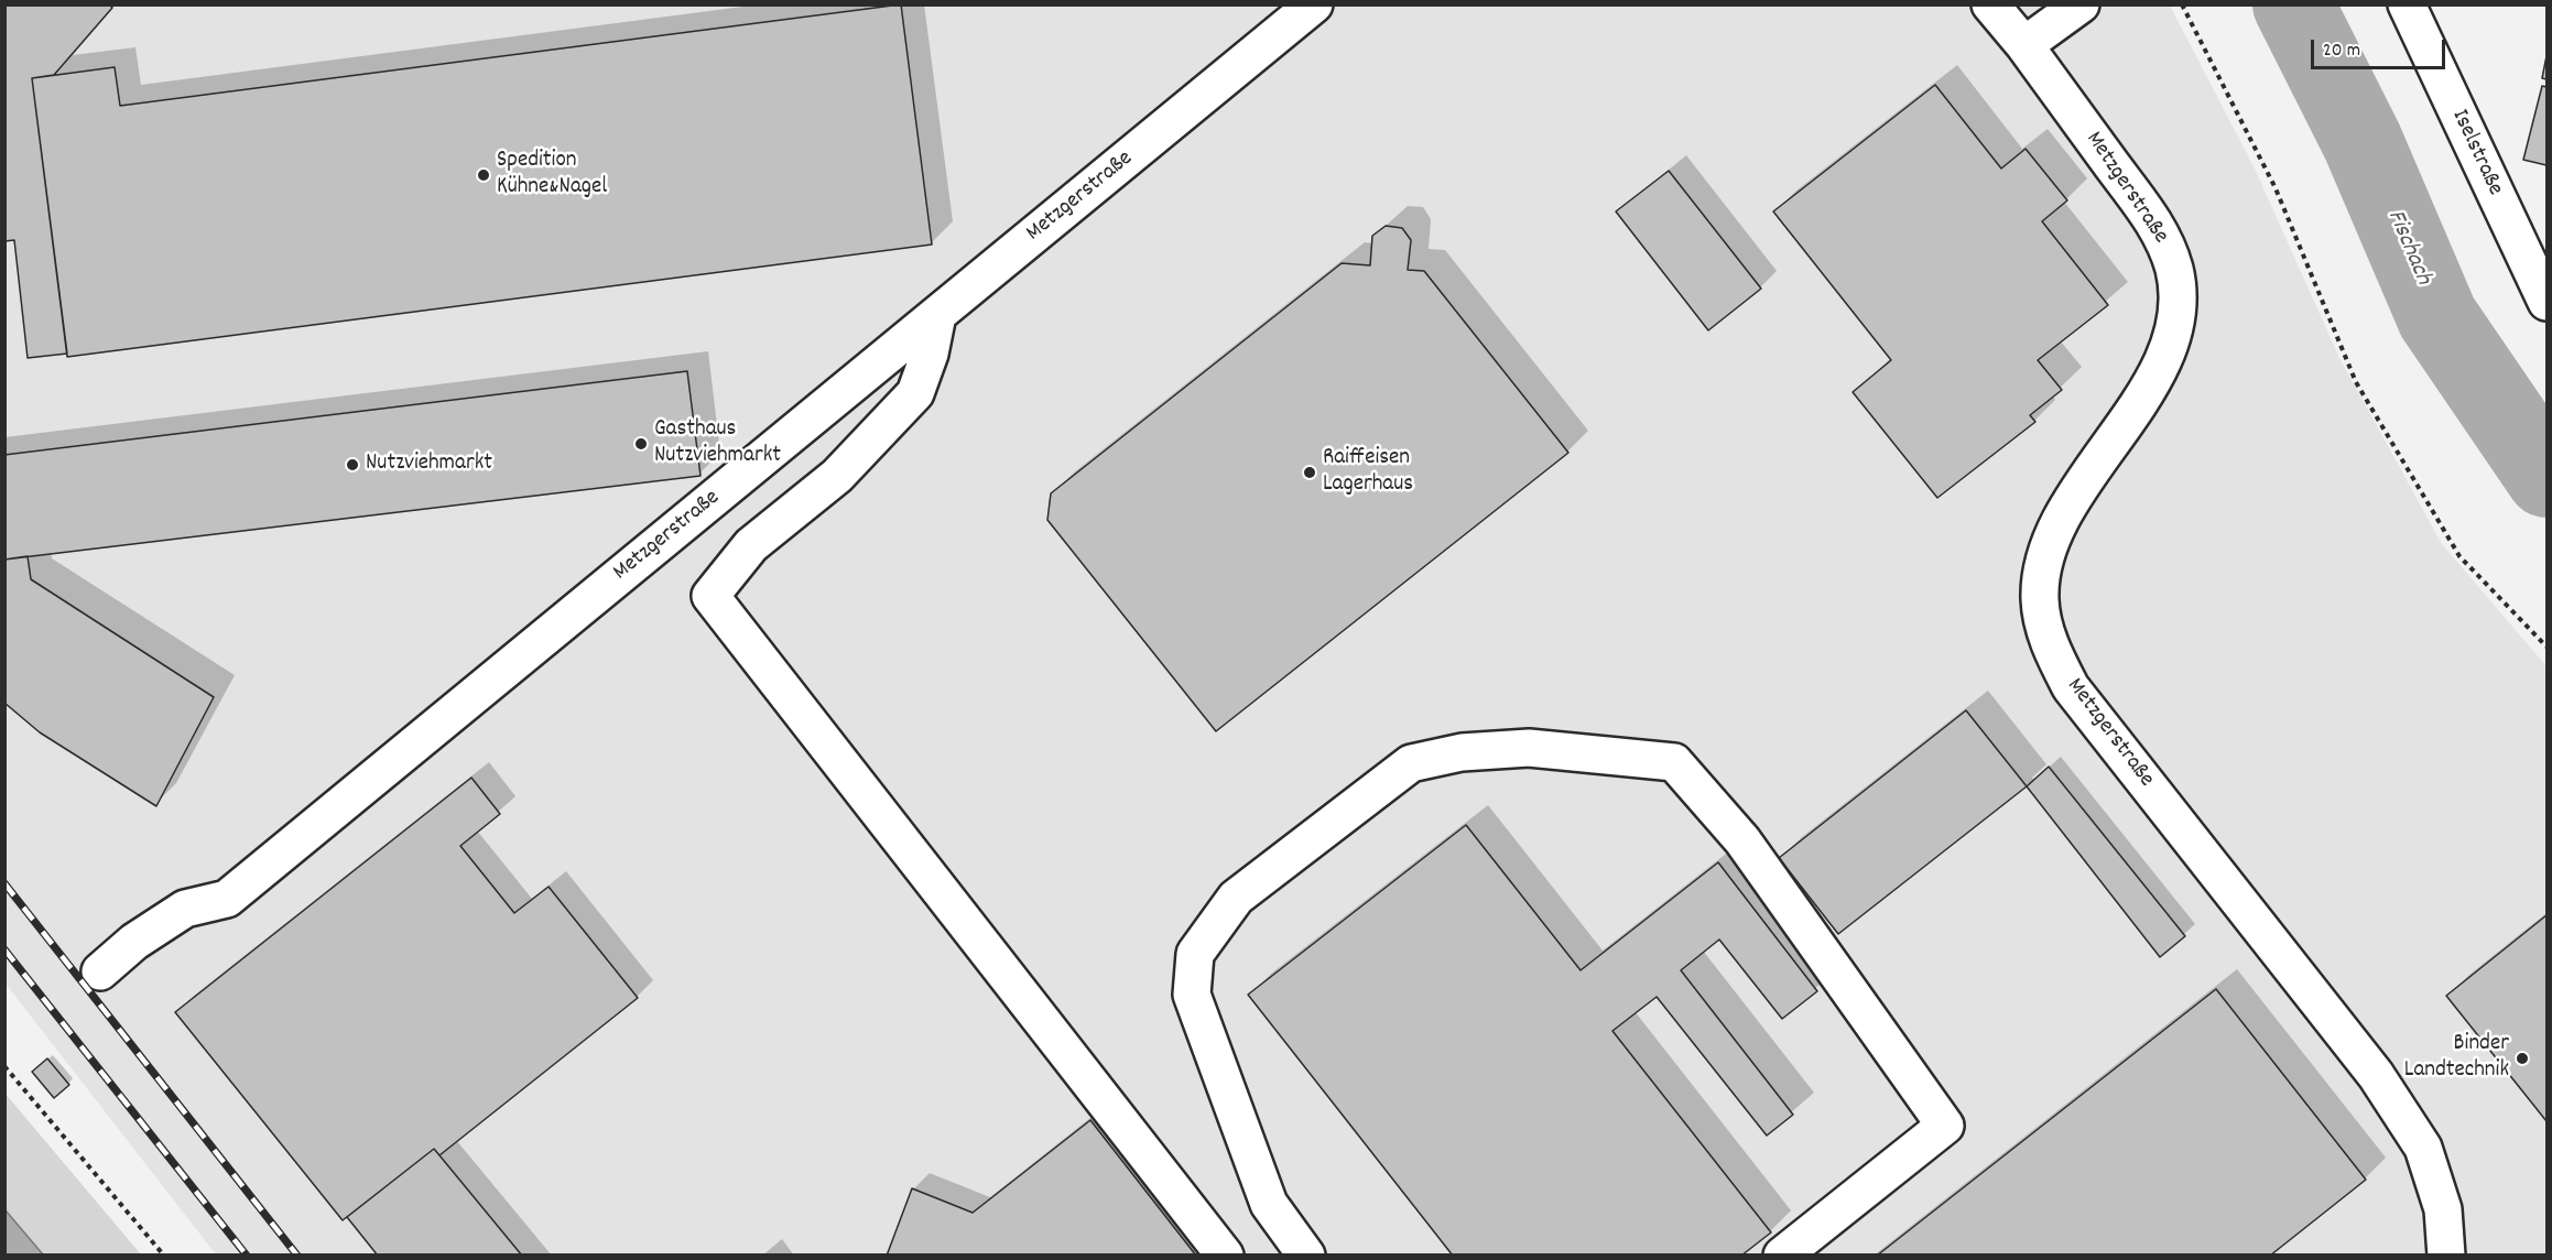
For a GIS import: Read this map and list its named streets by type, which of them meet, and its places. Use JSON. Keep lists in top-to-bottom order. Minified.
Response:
{"streets":{"street":["Iselstraße","Metzgerstraße"]},"water":["Fischach"],"places":["Spedition Kühne&Nagel","Gasthaus Nutzviehmarkt","Nutzviehmarkt","Raiffeisen Lagerhaus","Binder Landtechnik"],"scale_bar":"20 m"}
